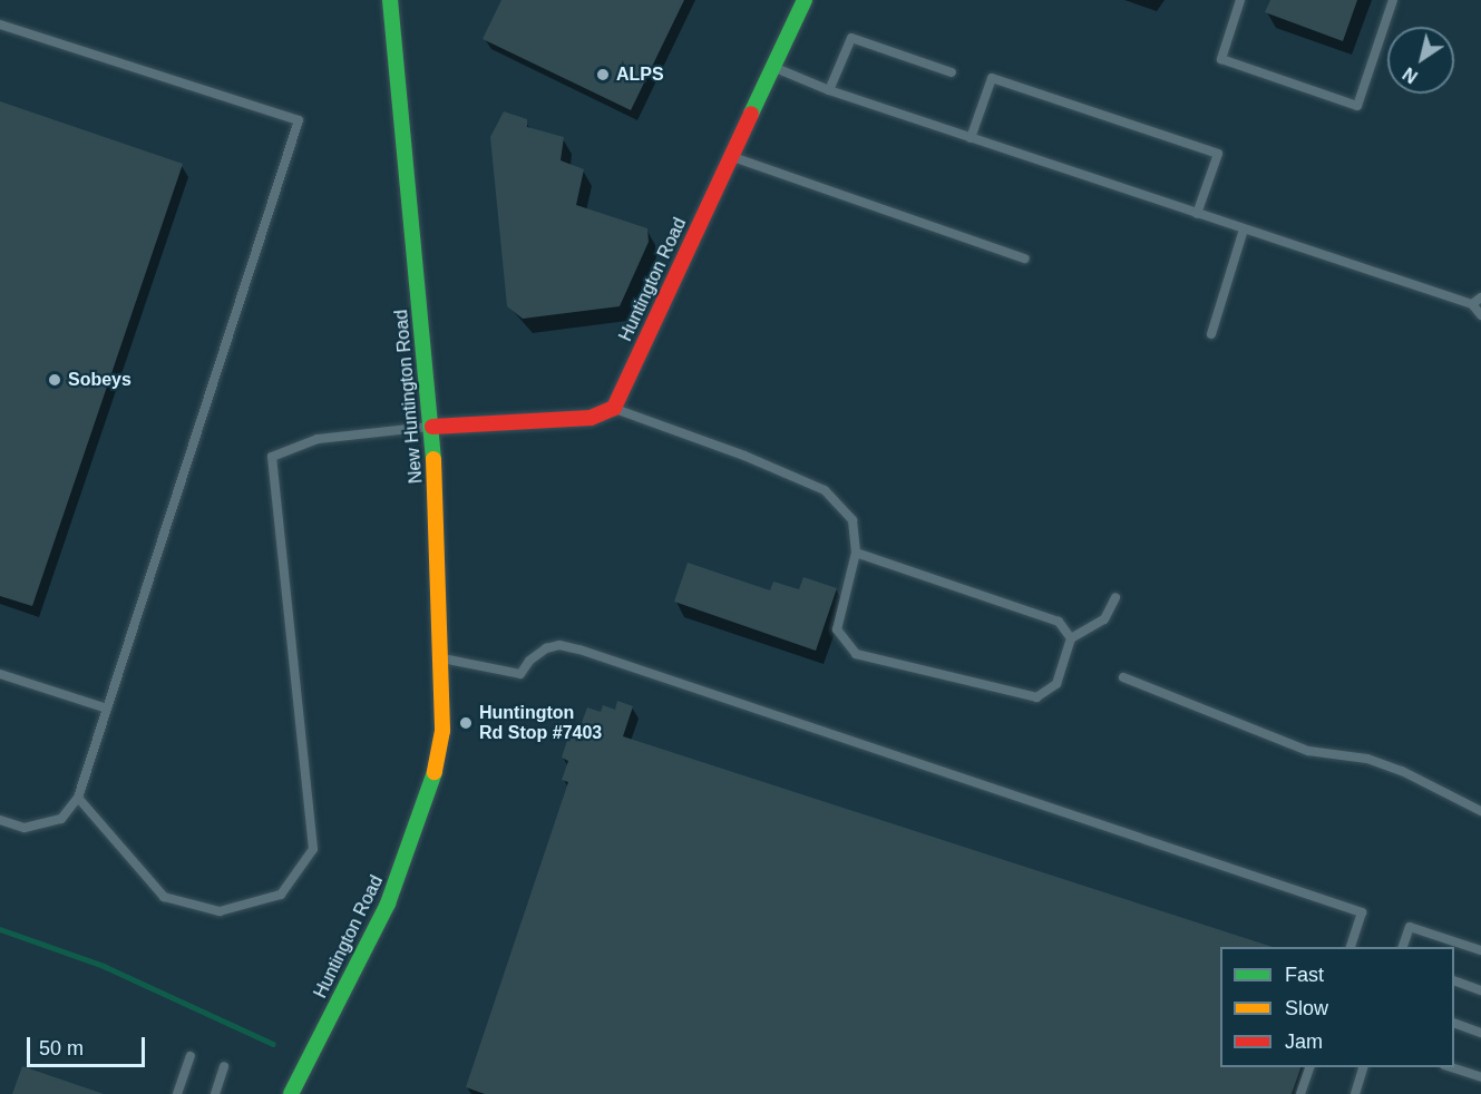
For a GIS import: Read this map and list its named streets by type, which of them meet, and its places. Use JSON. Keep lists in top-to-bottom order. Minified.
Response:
{"streets":{"street":["Huntington Road","New Huntington Road"]},"crossings":[["Huntington Road","New Huntington Road"]],"places":["ALPS","Sobeys","Huntington Rd Stop #7403"],"legend":["Fast","Slow","Jam"],"scale_bar":"50 m","north":"bottom left"}
